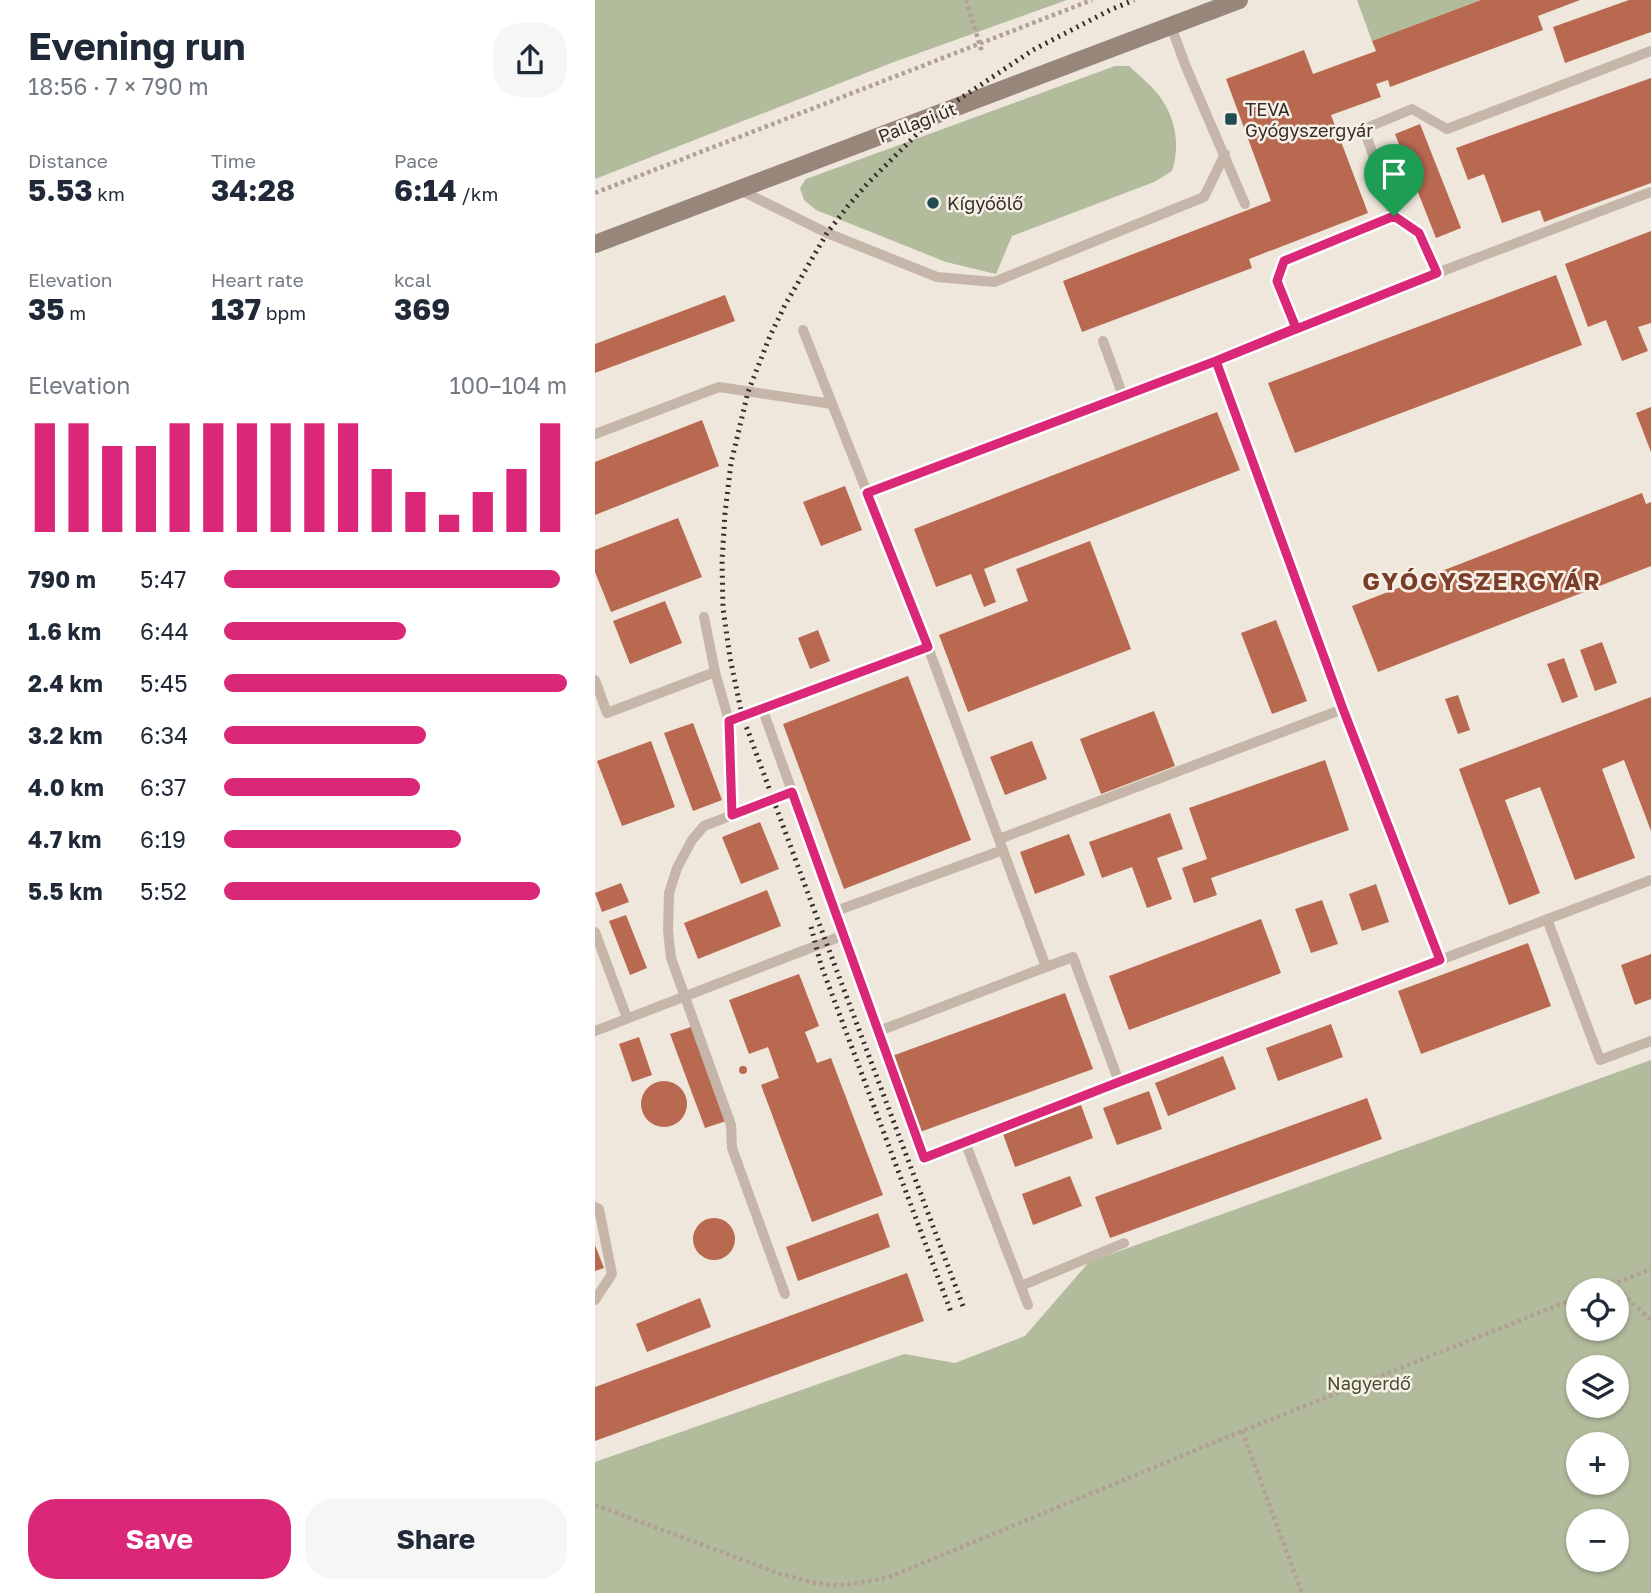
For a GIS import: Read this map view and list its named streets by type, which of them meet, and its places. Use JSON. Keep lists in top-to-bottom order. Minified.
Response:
{"streets":{"street":["Pallagi út"]},"districts":["GYÓGYSZERGYÁR"],"parks":["Nagyerdő"],"places":{"transit":["TEVA Gyógyszergyár"],"other":["Kígyóölő"]},"page":{"heading":["Evening run","18:56 · 7 × 790 m"],"stats":[["Distance","5.53 km"],["Time","34:28"],["Pace","6:14 /km"],["Elevation","35 m"],["Heart rate","137 bpm"],["kcal","369"]],"chart":["Elevation","100–104 m"],"list":[{"name":"790 m","note":"5:47"},{"name":"1.6 km","note":"6:44"},{"name":"2.4 km","note":"5:45"},{"name":"3.2 km","note":"6:34"},{"name":"4.0 km","note":"6:37"},{"name":"4.7 km","note":"6:19"},{"name":"5.5 km","note":"5:52"}],"map_buttons":["+","−"],"buttons":["Save","Share"]}}
